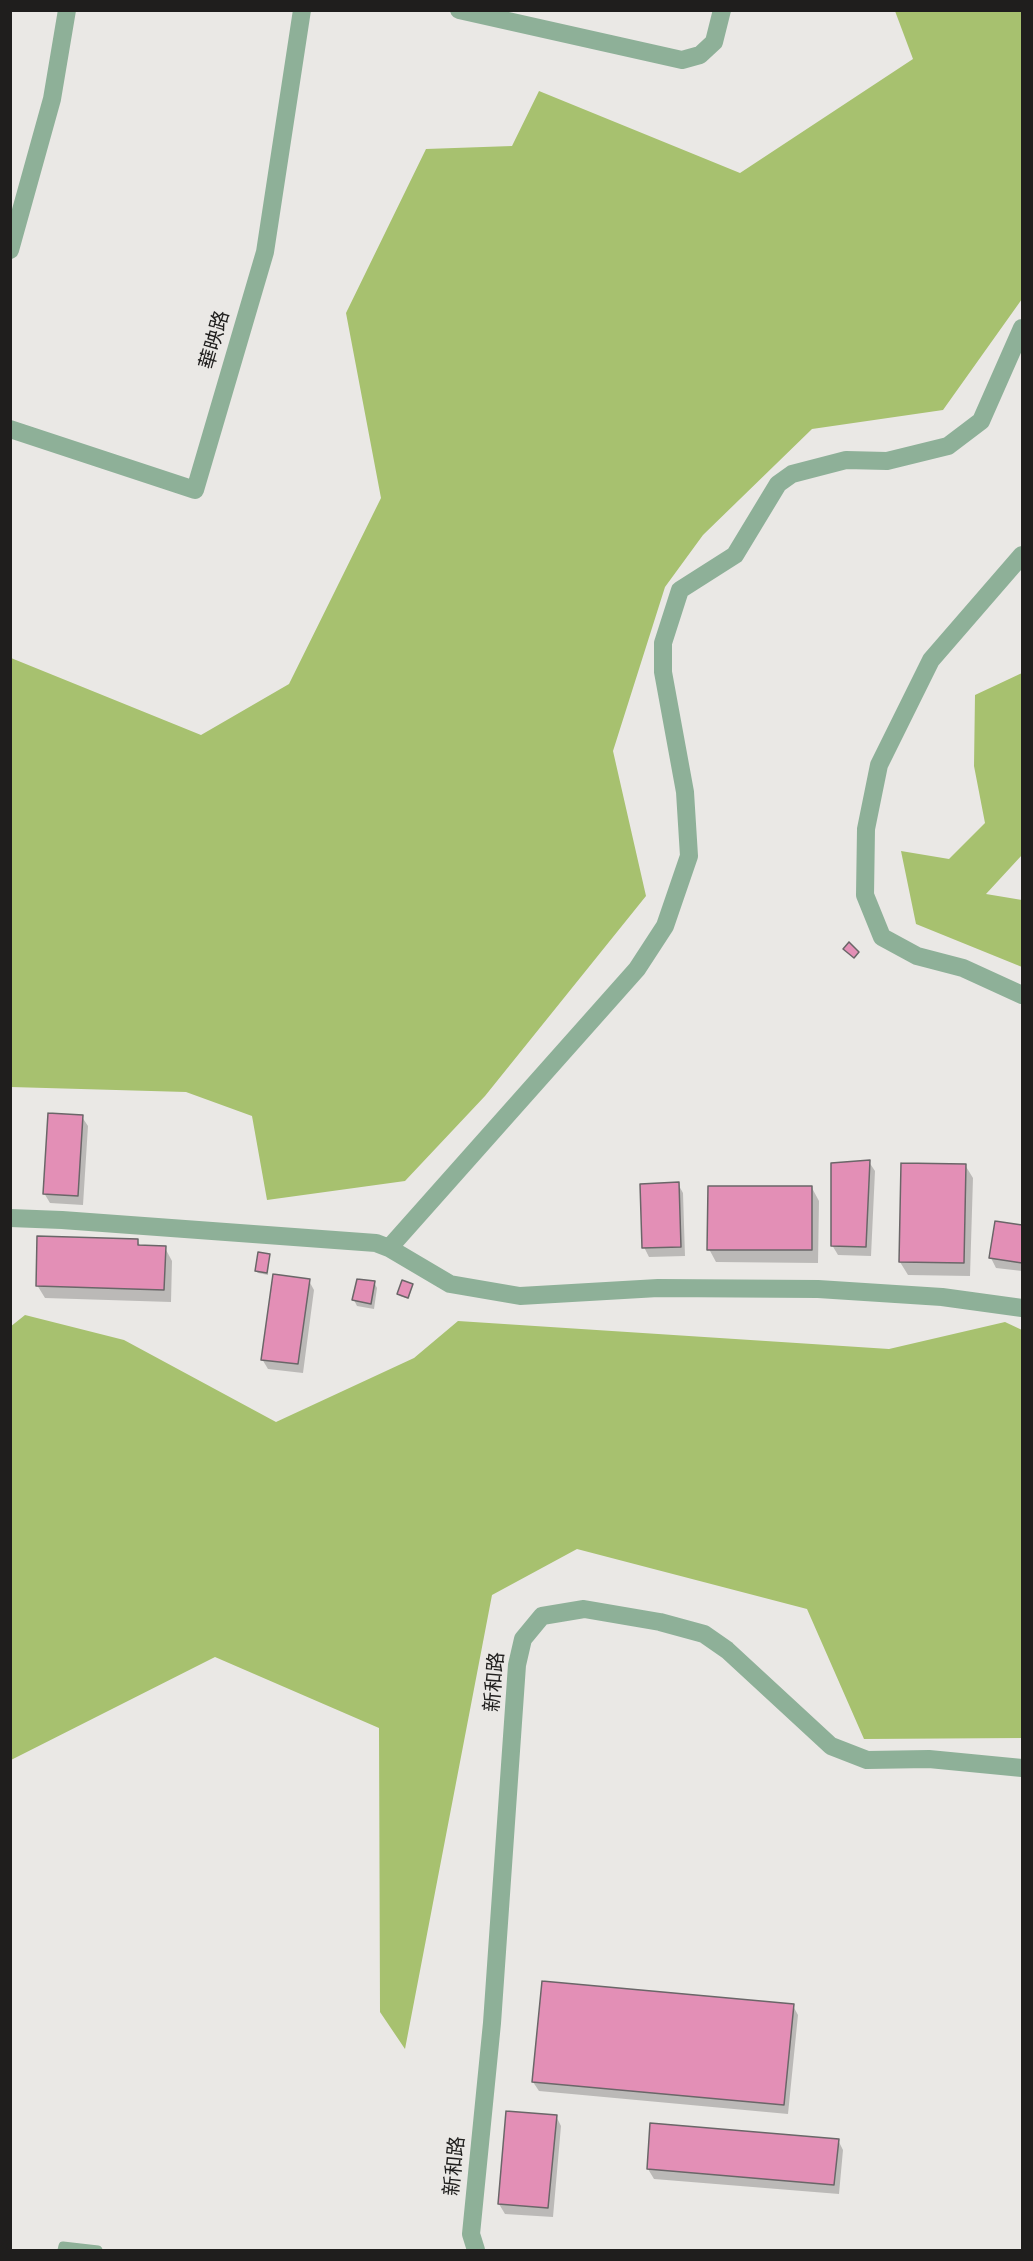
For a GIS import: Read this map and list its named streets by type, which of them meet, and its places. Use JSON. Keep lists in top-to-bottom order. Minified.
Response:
{"streets":{"street":["華映路","新和路"]}}
